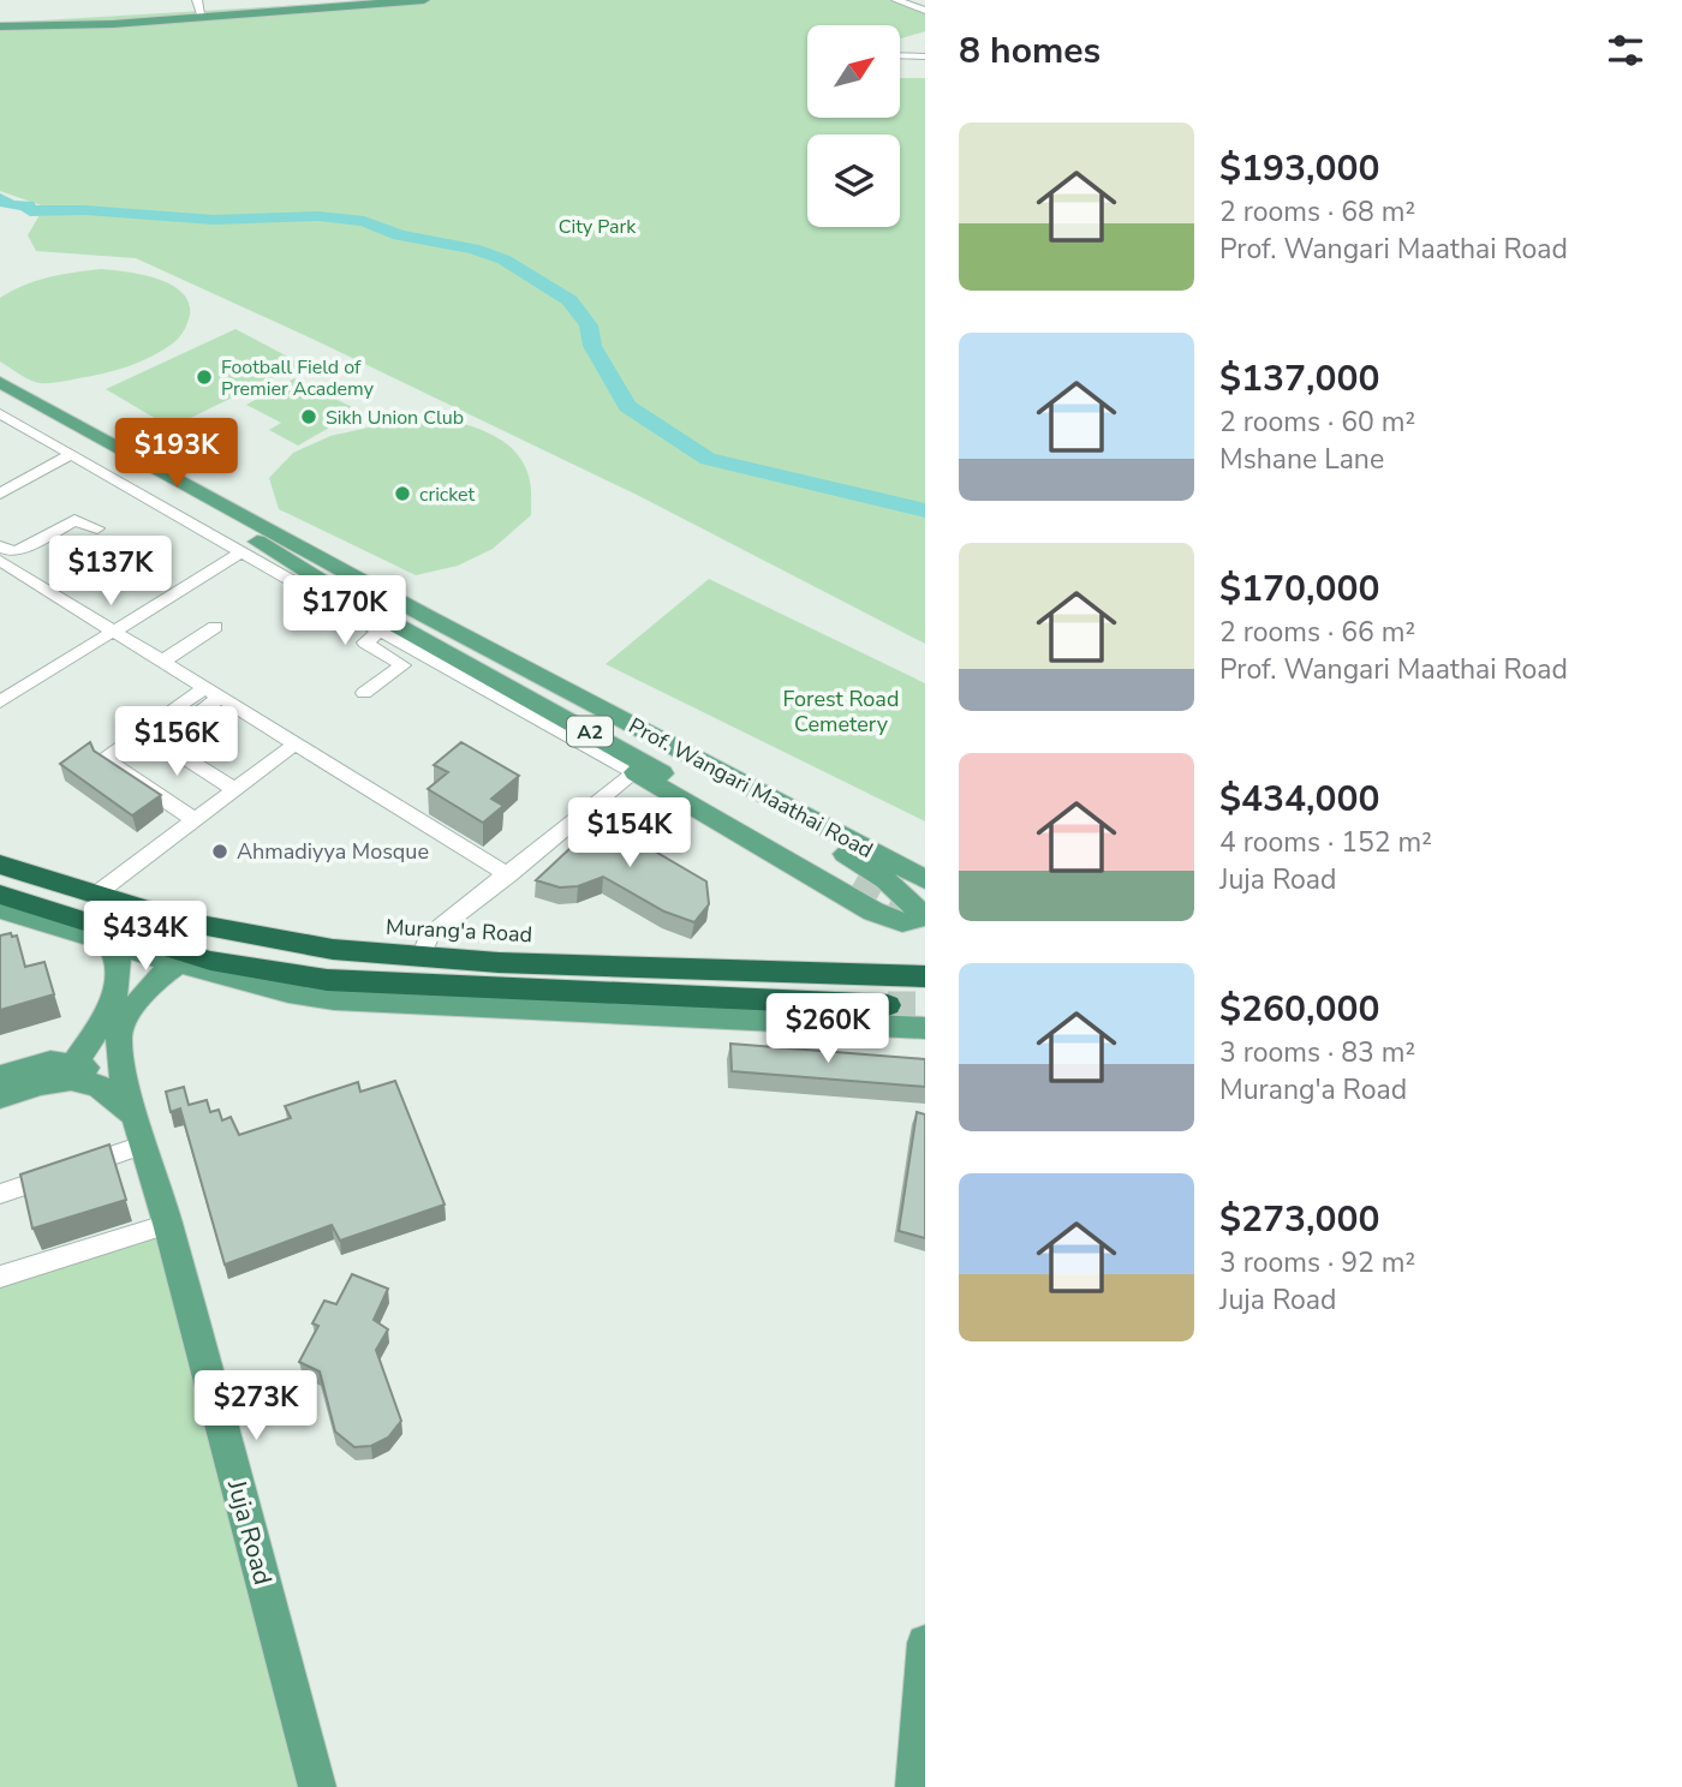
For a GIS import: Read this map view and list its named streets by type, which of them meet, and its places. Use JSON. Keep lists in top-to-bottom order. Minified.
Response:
{"streets":{"highway":["Murang'a Road"],"main road":["A2","Prof. Wangari Maathai Road","Juja Road"]},"parks":["City Park","Forest Road Cemetery"],"places":["Football Field of Premier Academy","Sikh Union Club","cricket","Ahmadiyya Mosque"],"north":"top right","page":{"heading":"8 homes","list":[{"name":"$193,000","note":"2 rooms · 68 m² · Prof. Wangari Maathai Road"},{"name":"$137,000","note":"2 rooms · 60 m² · Mshane Lane"},{"name":"$170,000","note":"2 rooms · 66 m² · Prof. Wangari Maathai Road"},{"name":"$434,000","note":"4 rooms · 152 m² · Juja Road"},{"name":"$260,000","note":"3 rooms · 83 m² · Murang'a Road"},{"name":"$273,000","note":"3 rooms · 92 m² · Juja Road"}],"price":["$193K","$137K","$170K","$156K","$154K","$434K","$260K","$273K"]}}
